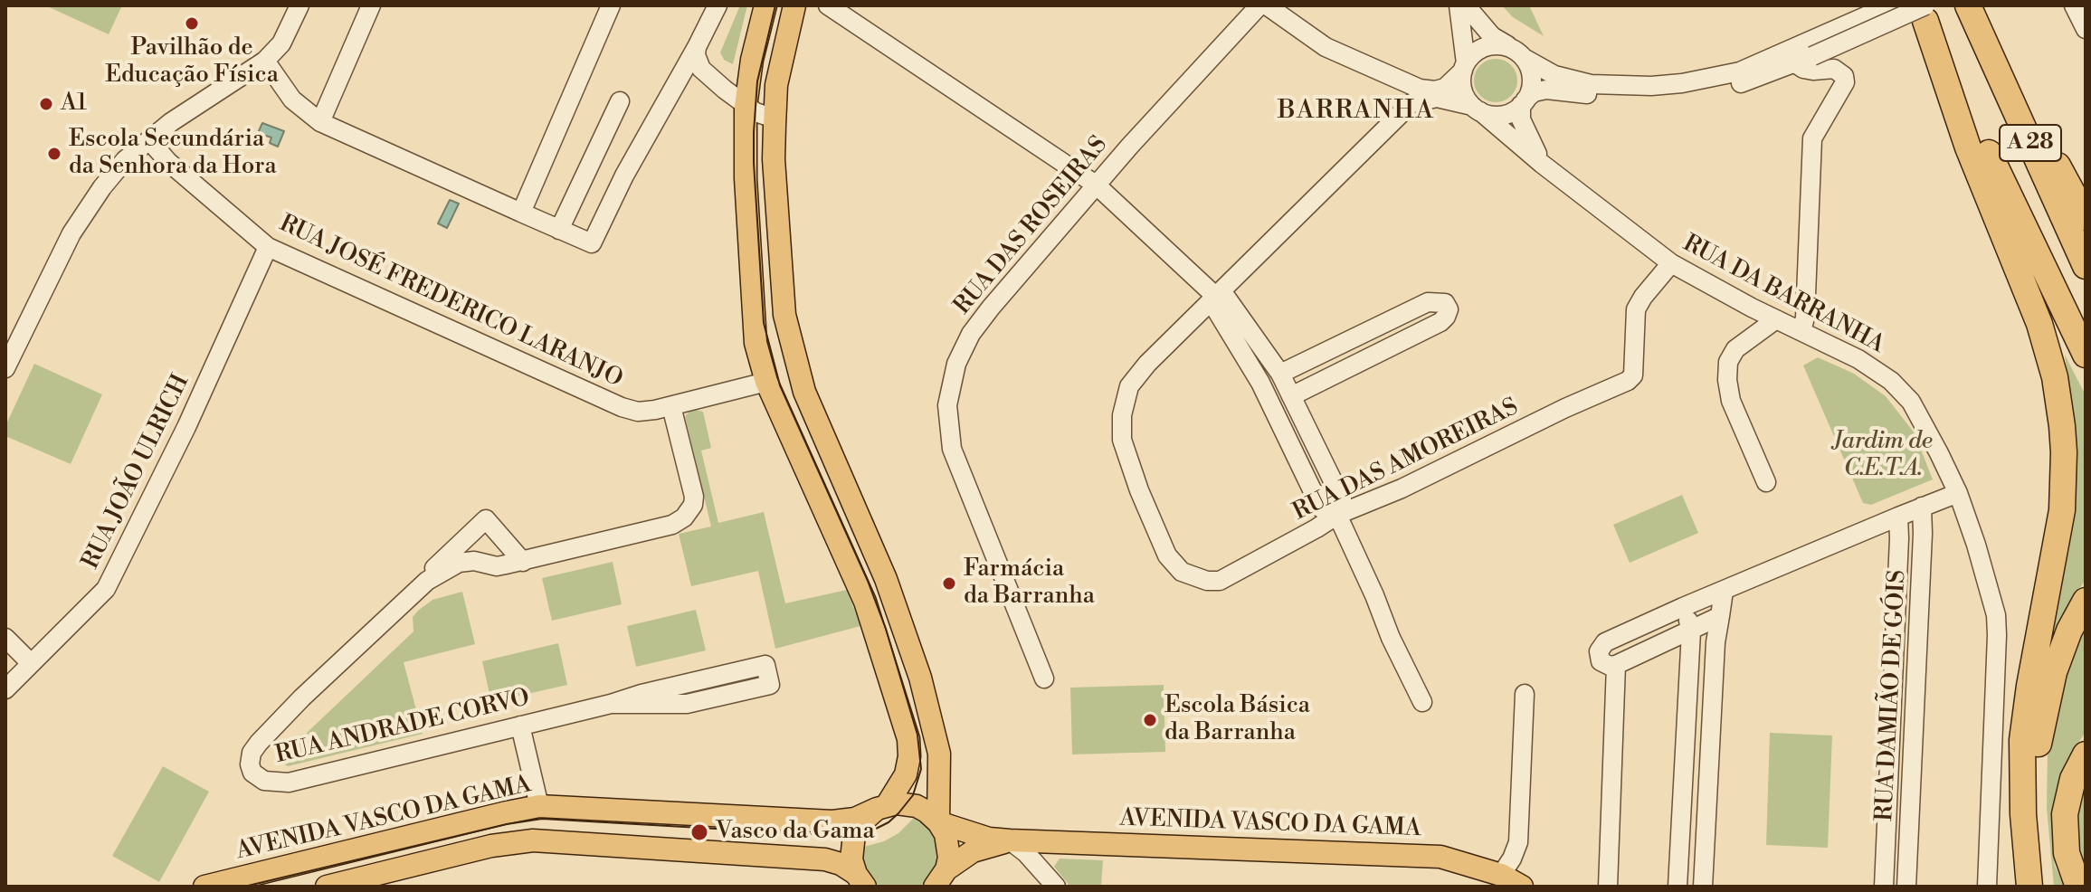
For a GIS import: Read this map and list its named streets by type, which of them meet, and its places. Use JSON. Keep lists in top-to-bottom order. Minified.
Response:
{"streets":{"highway":["A 28"],"main road":["AVENIDA VASCO DA GAMA"],"street":["RUA DAS ROSEIRAS","RUA DA BARRANHA","RUA JOSÉ FREDERICO LARANJO","RUA DAS AMOREIRAS","RUA JOÃO ULRICH","RUA DAMIÃO DE GÓIS","RUA ANDRADE CORVO"]},"crossings":[["RUA DA BARRANHA","RUA DAS AMOREIRAS"],["RUA JOSÉ FREDERICO LARANJO","RUA JOÃO ULRICH"],["RUA JOSÉ FREDERICO LARANJO","RUA ANDRADE CORVO"]],"districts":["BARRANHA"],"parks":["Jardim de C.E.T.A."],"places":["Pavilhão de Educação Física","A1","Escola Secundária da Senhora da Hora","Farmácia da Barranha","Escola Básica da Barranha","Vasco da Gama"]}
